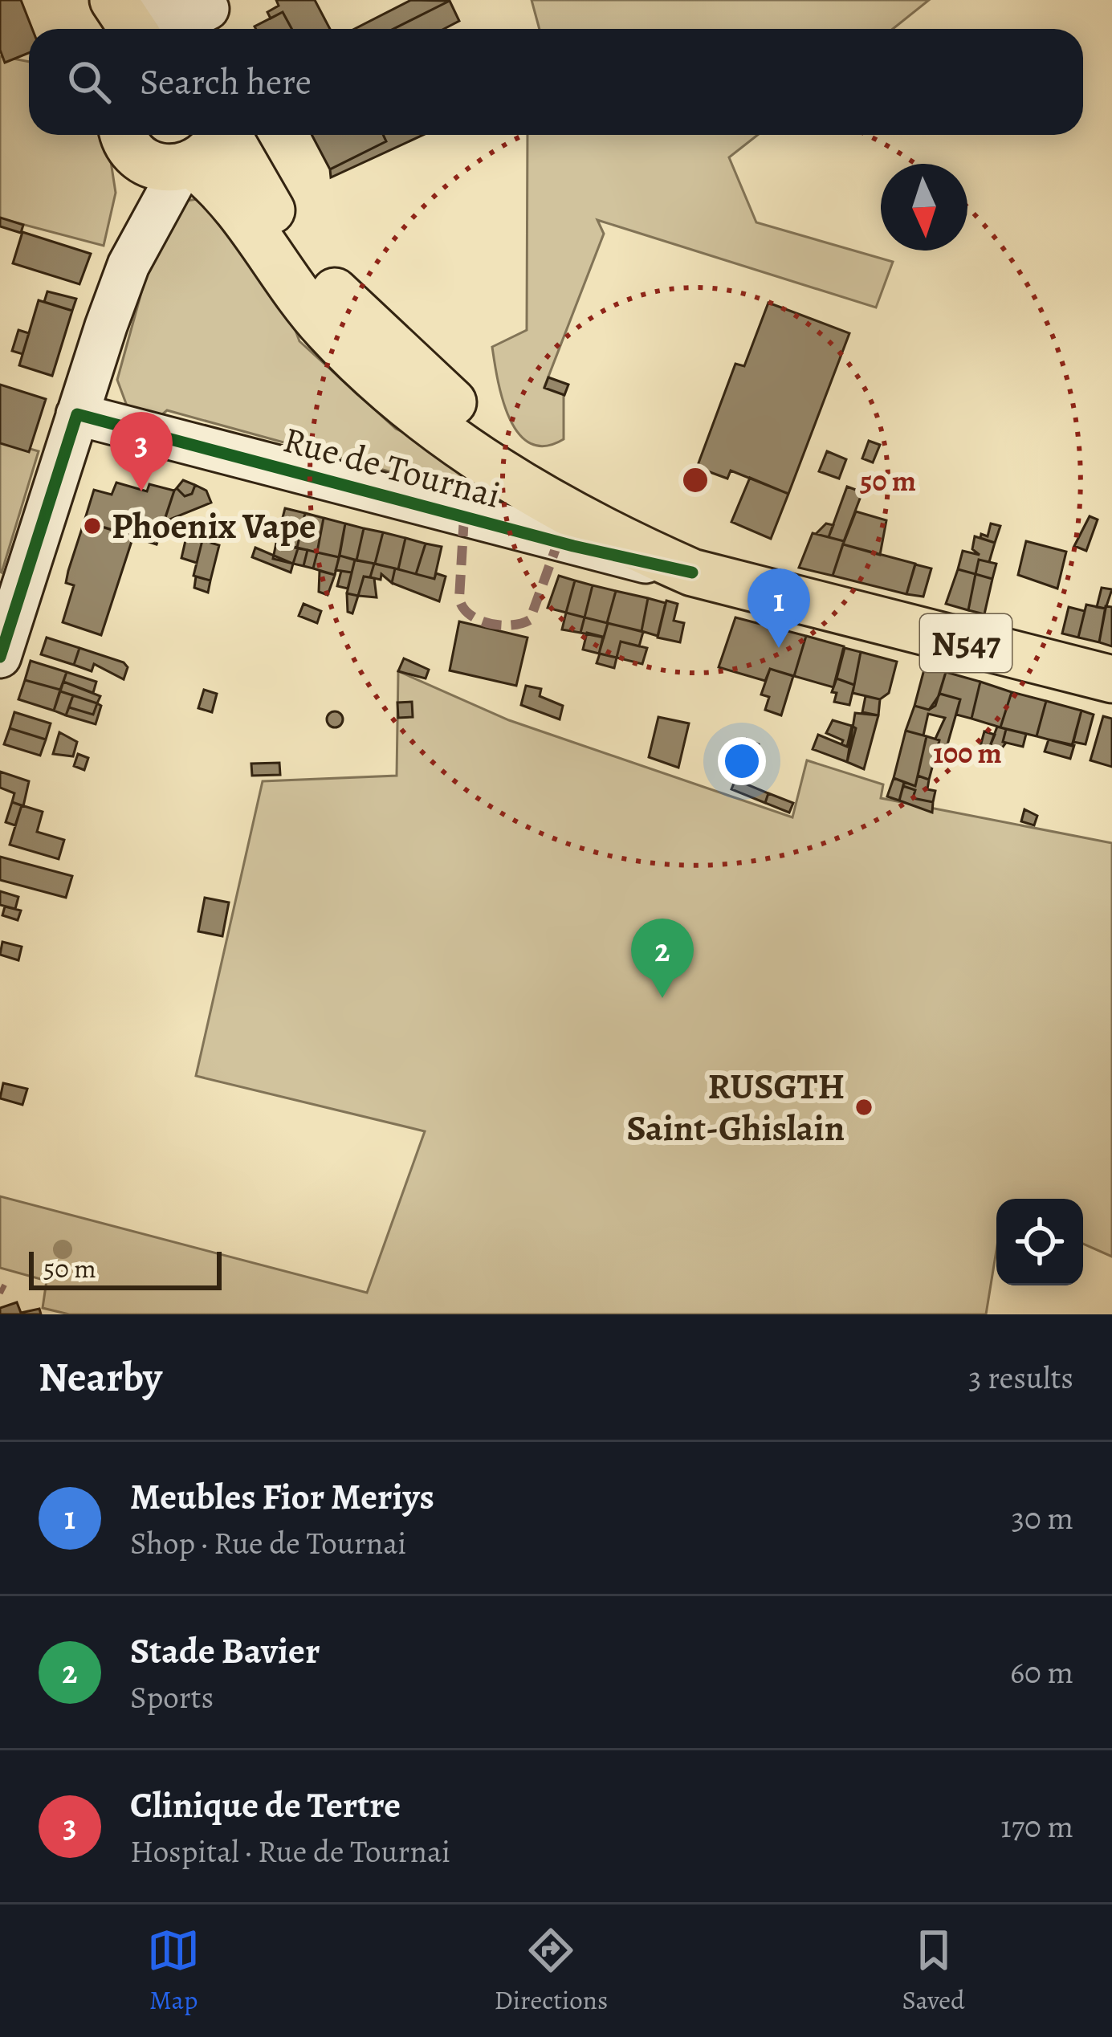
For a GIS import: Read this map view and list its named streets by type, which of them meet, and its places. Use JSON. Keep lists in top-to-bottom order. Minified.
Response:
{"streets":{"main road":["Rue de Tournai","N547"]},"places":["Phoenix Vape","RUSGTH Saint-Ghislain"],"scale_bar":"50 m","north":"bottom","page":{"search":"Search here","pins":["3","1","2"],"scale":"50 m","heading":["Nearby","3 results"],"list":[{"mark":"1","name":"Meubles Fior Meriys","note":"Shop · Rue de Tournai","value":"30 m"},{"mark":"2","name":"Stade Bavier","note":"Sports","value":"60 m"},{"mark":"3","name":"Clinique de Tertre","note":"Hospital · Rue de Tournai","value":"170 m"}],"nav":["Map","Directions","Saved"]},"rings":["50 m","100 m"]}
